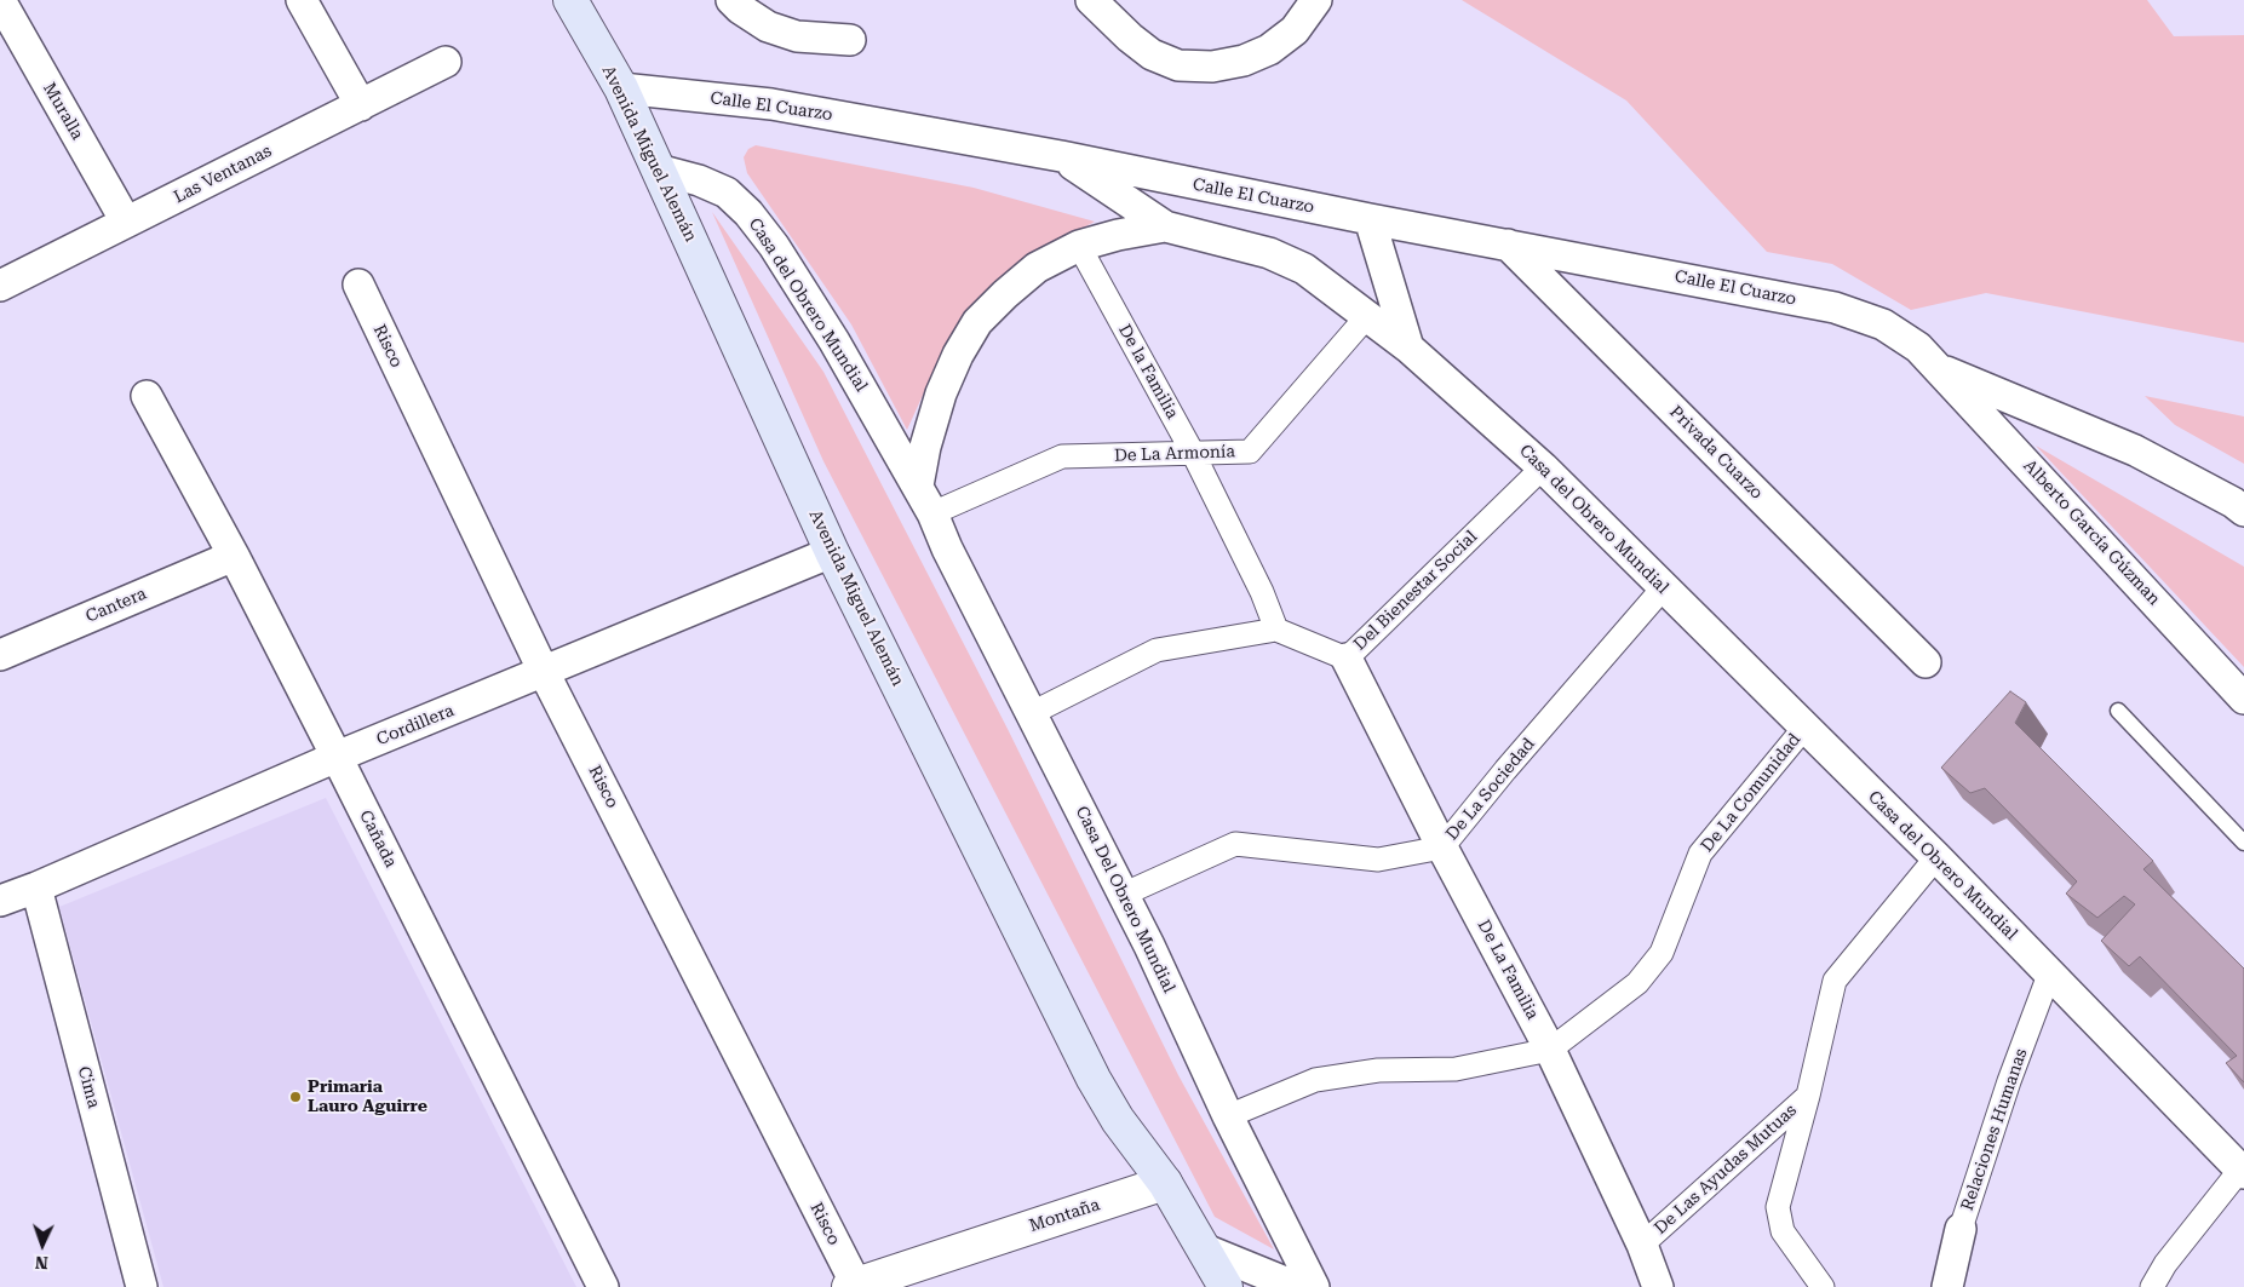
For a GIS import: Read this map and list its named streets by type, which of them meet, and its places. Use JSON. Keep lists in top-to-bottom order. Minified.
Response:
{"streets":{"main road":["Avenida Miguel Alemán"],"street":["Calle El Cuarzo","Muralla","Las Ventanas","Casa del Obrero Mundial","Risco","De la Familia","Privada Cuarzo","De La Armonía","Alberto García Gúzman","Del Bienestar Social","Cantera","Cordillera","De La Sociedad","De La Comunidad","Cañada","Casa Del Obrero Mundial","De La Familia","Cima","Relaciones Humanas","De Las Ayudas Mutuas","Montaña"]},"crossings":[["Calle El Cuarzo","Avenida Miguel Alemán"],["Calle El Cuarzo","Privada Cuarzo"],["Calle El Cuarzo","Alberto García Gúzman"],["Muralla","Las Ventanas"],["Avenida Miguel Alemán","Casa del Obrero Mundial"],["Avenida Miguel Alemán","Cordillera"],["Avenida Miguel Alemán","Montaña"],["Casa del Obrero Mundial","De la Familia"],["Casa del Obrero Mundial","De La Armonía"],["Casa del Obrero Mundial","Del Bienestar Social"],["Casa del Obrero Mundial","De La Sociedad"],["Casa del Obrero Mundial","De La Comunidad"],["Casa del Obrero Mundial","Casa Del Obrero Mundial"],["Casa del Obrero Mundial","Relaciones Humanas"],["Casa del Obrero Mundial","De Las Ayudas Mutuas"],["Risco","Cordillera"],["Risco","Montaña"],["De la Familia","De La Armonía"],["De la Familia","Del Bienestar Social"],["De La Armonía","Casa Del Obrero Mundial"],["Del Bienestar Social","De La Familia"],["Cantera","Cañada"],["Cordillera","Cañada"],["Cordillera","Cima"],["De La Sociedad","Casa Del Obrero Mundial"],["De La Sociedad","De La Familia"],["De La Comunidad","Casa Del Obrero Mundial"],["De La Comunidad","De La Familia"],["De La Familia","De Las Ayudas Mutuas"]],"places":["Primaria Lauro Aguirre"],"north":"bottom"}
